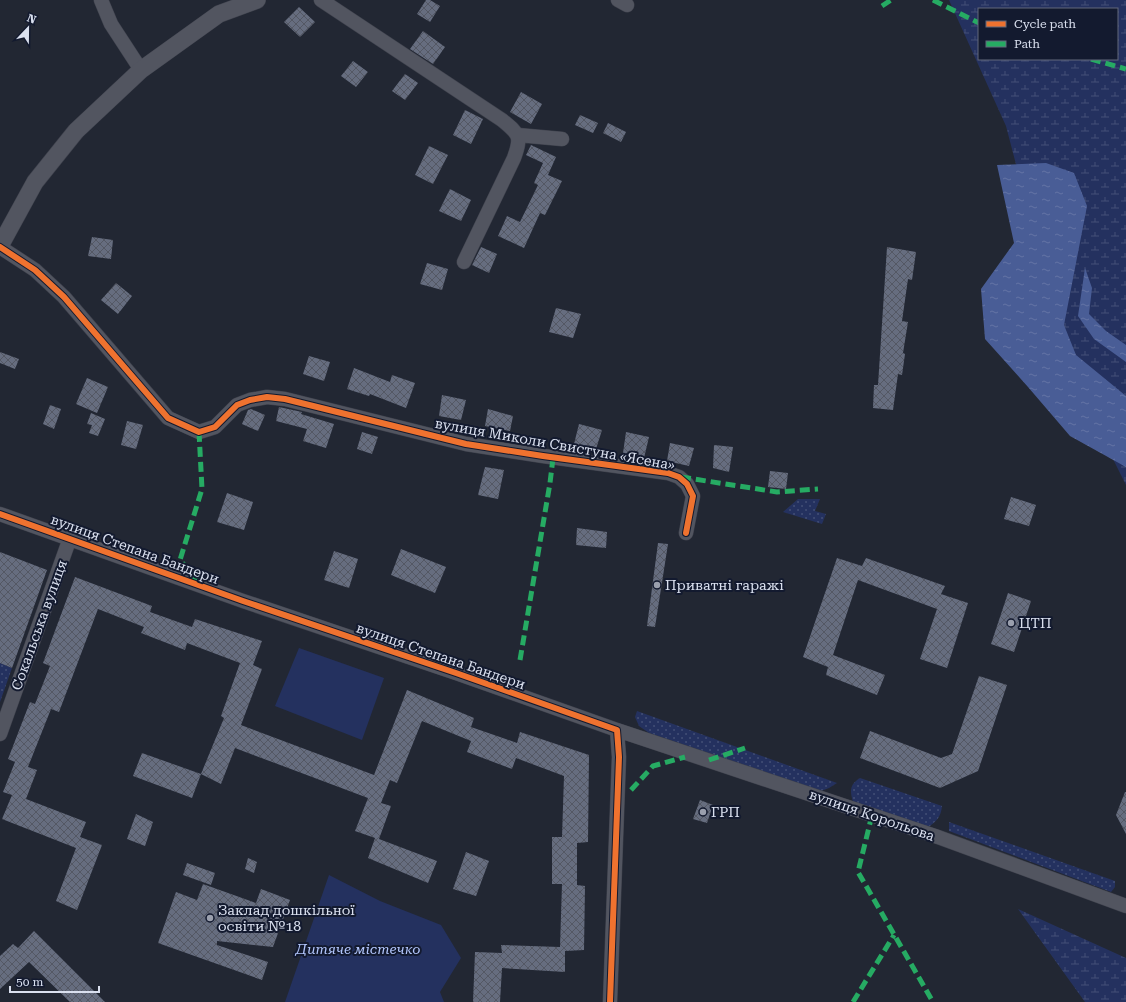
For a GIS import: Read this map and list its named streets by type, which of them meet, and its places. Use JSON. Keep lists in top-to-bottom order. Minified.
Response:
{"streets":{"street":["вулиця Миколи Свистуна «Ясена»","вулиця Степана Бандери","Сокальська вулиця","вулиця Корольова"]},"crossings":[["вулиця Степана Бандери","Сокальська вулиця"],["вулиця Степана Бандери","вулиця Корольова"]],"parks":["Дитяче містечко"],"places":["Приватні гаражі","ЦТП","ГРП","Заклад дошкільної освіти №18"],"legend":["Cycle path","Path"],"scale_bar":"50 m","north":"top"}
